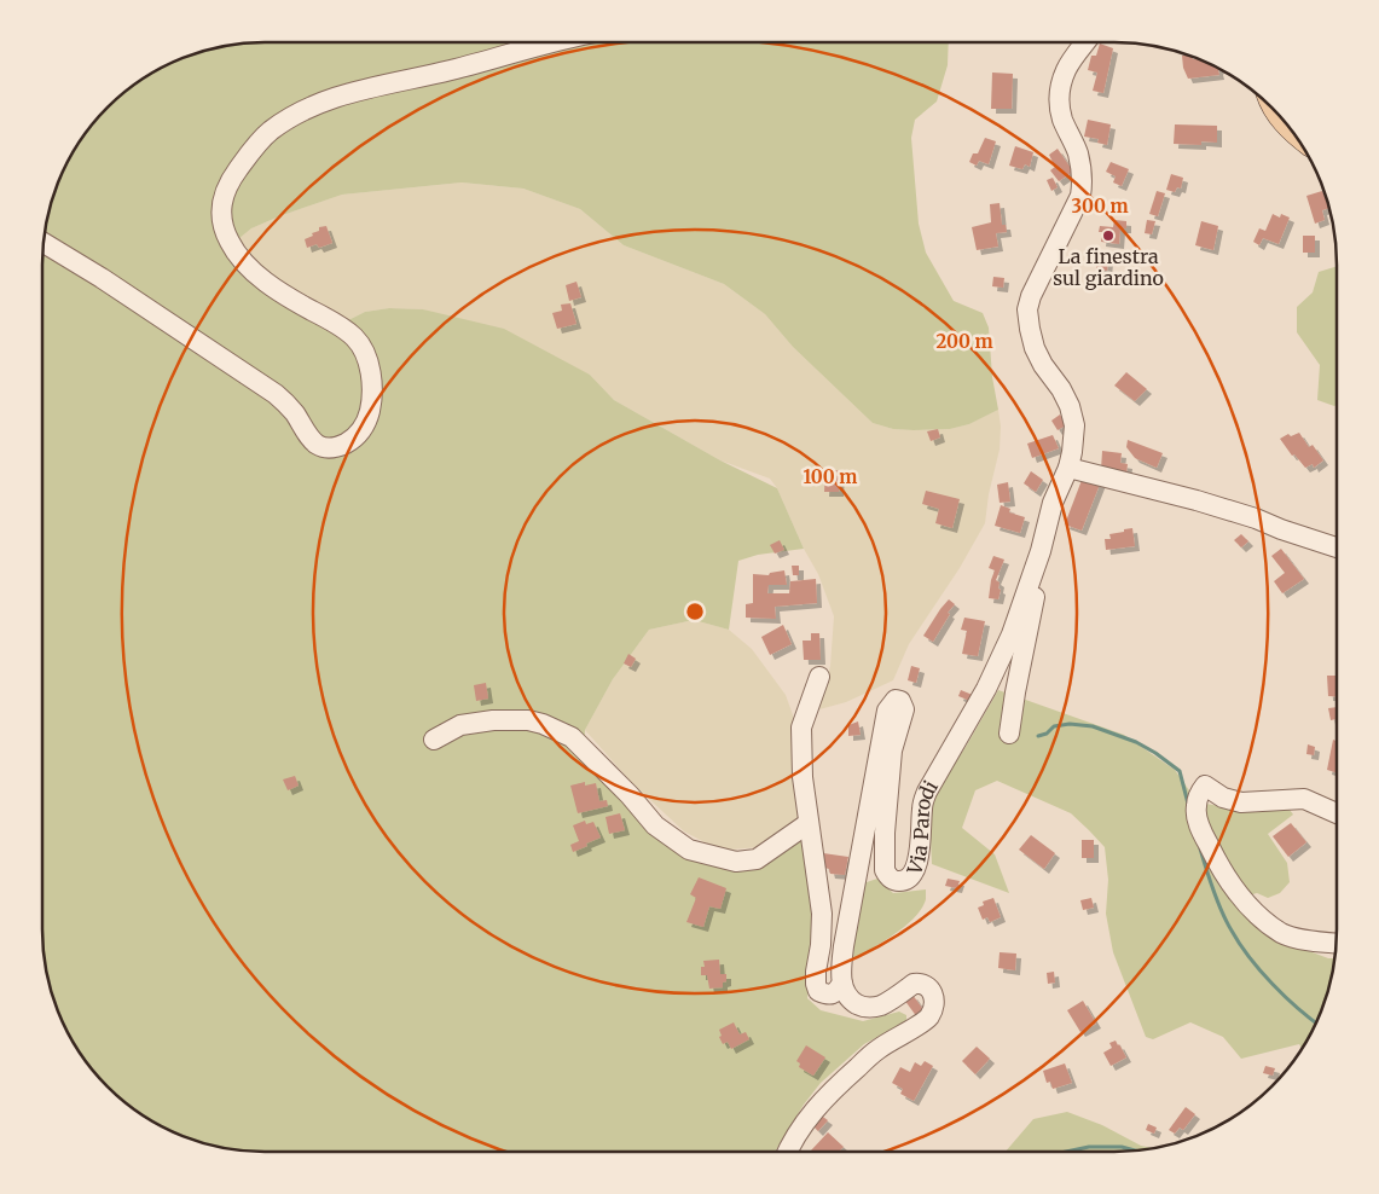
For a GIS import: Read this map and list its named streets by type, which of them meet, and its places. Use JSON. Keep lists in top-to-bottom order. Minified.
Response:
{"streets":{"street":["Via Parodi"]},"places":["La finestra sul giardino"],"rings":["300 m","200 m","100 m"]}
